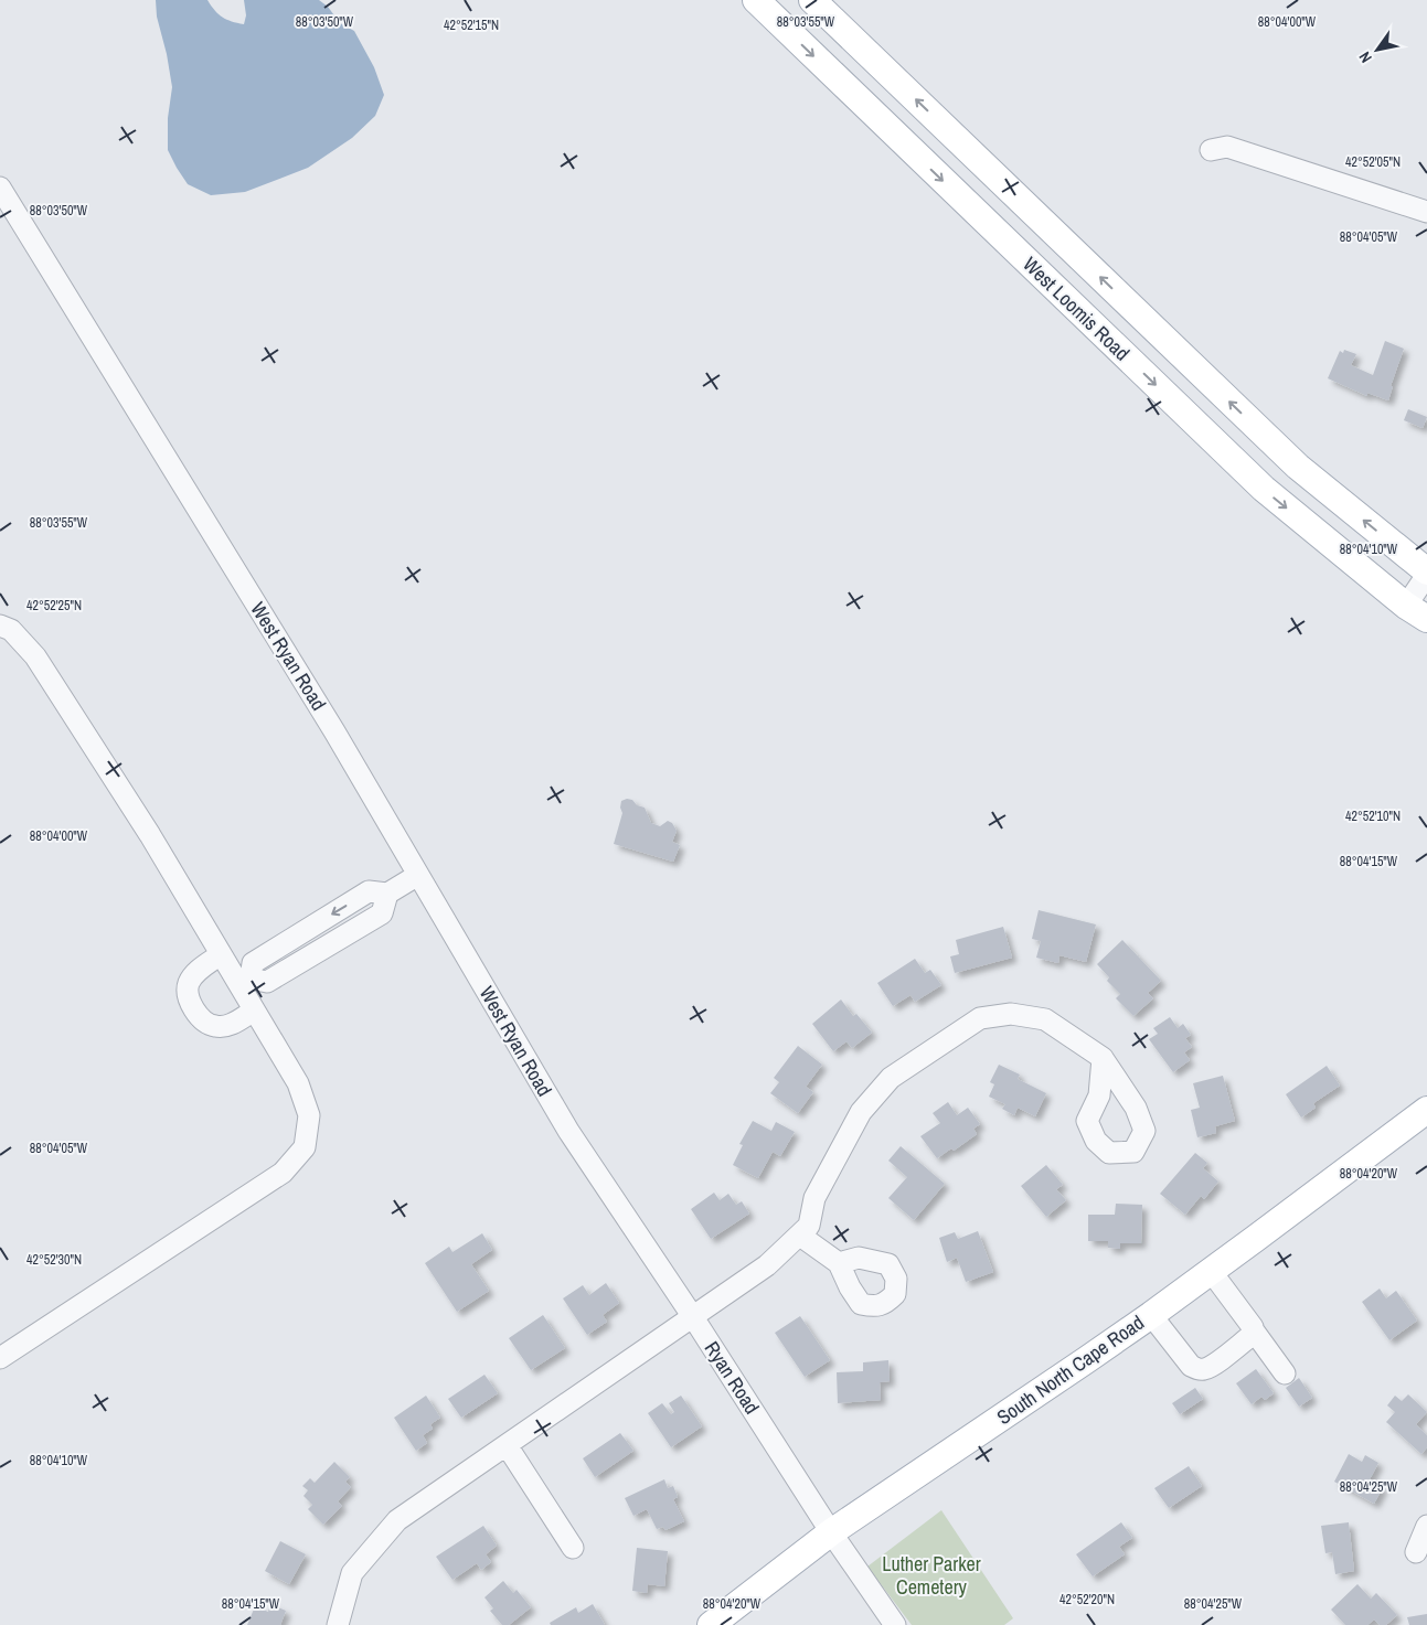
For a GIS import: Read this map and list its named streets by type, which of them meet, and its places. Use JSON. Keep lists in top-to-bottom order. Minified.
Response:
{"streets":{"main road":["West Loomis Road","South North Cape Road"],"street":["West Ryan Road","Ryan Road"]},"crossings":[["West Ryan Road","Ryan Road"],["South North Cape Road","Ryan Road"]],"parks":["Luther Parker Cemetery"],"north":"bottom left","coordinates":["88°03'50\"W","88°03'55\"W","88°04'00\"W","42°52'15\"N","42°52'05\"N","88°04'05\"W","88°04'10\"W","42°52'25\"N","42°52'10\"N","88°04'15\"W","88°04'20\"W","42°52'30\"N","88°04'25\"W","42°52'20\"N"]}
